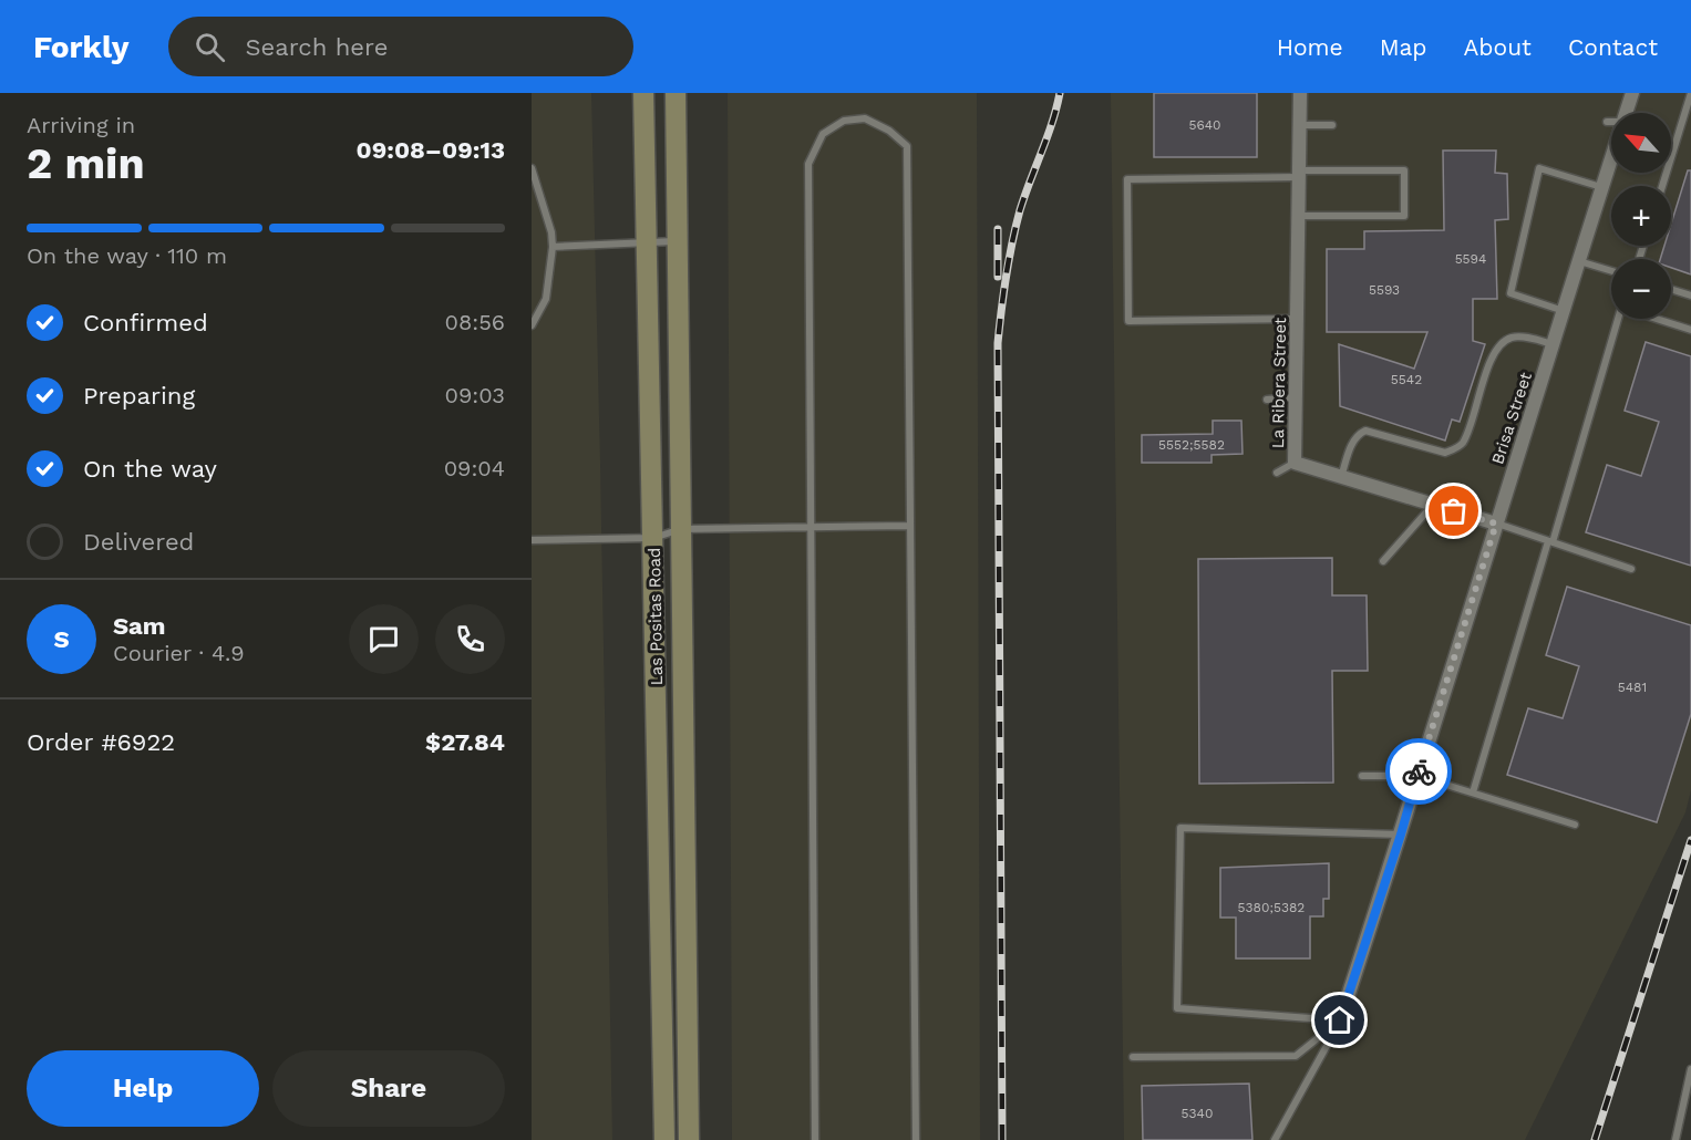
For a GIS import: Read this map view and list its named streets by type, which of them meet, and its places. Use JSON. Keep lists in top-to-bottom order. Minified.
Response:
{"streets":{"main road":["Las Positas Road"],"street":["La Ribera Street","Brisa Street"]},"crossings":[["La Ribera Street","Brisa Street"]],"house_numbers":["5640","5594","5593","5542","5552;5582","5481","5380;5382","5340"],"north":"top left","page":{"header":"Forkly","search":"Search here","nav":["Home","Map","About","Contact"],"heading":["2 min","Arriving in","09:08–09:13"],"panel":["Sam","Courier · 4.9","Order #6922","$27.84"],"map_buttons":["+","−"],"bar":"On the way · 110 m","list":[["Confirmed","08:56"],["Preparing","09:03"],["On the way","09:04"],"Delivered"],"round":"S","buttons":["Help","Share"]}}
